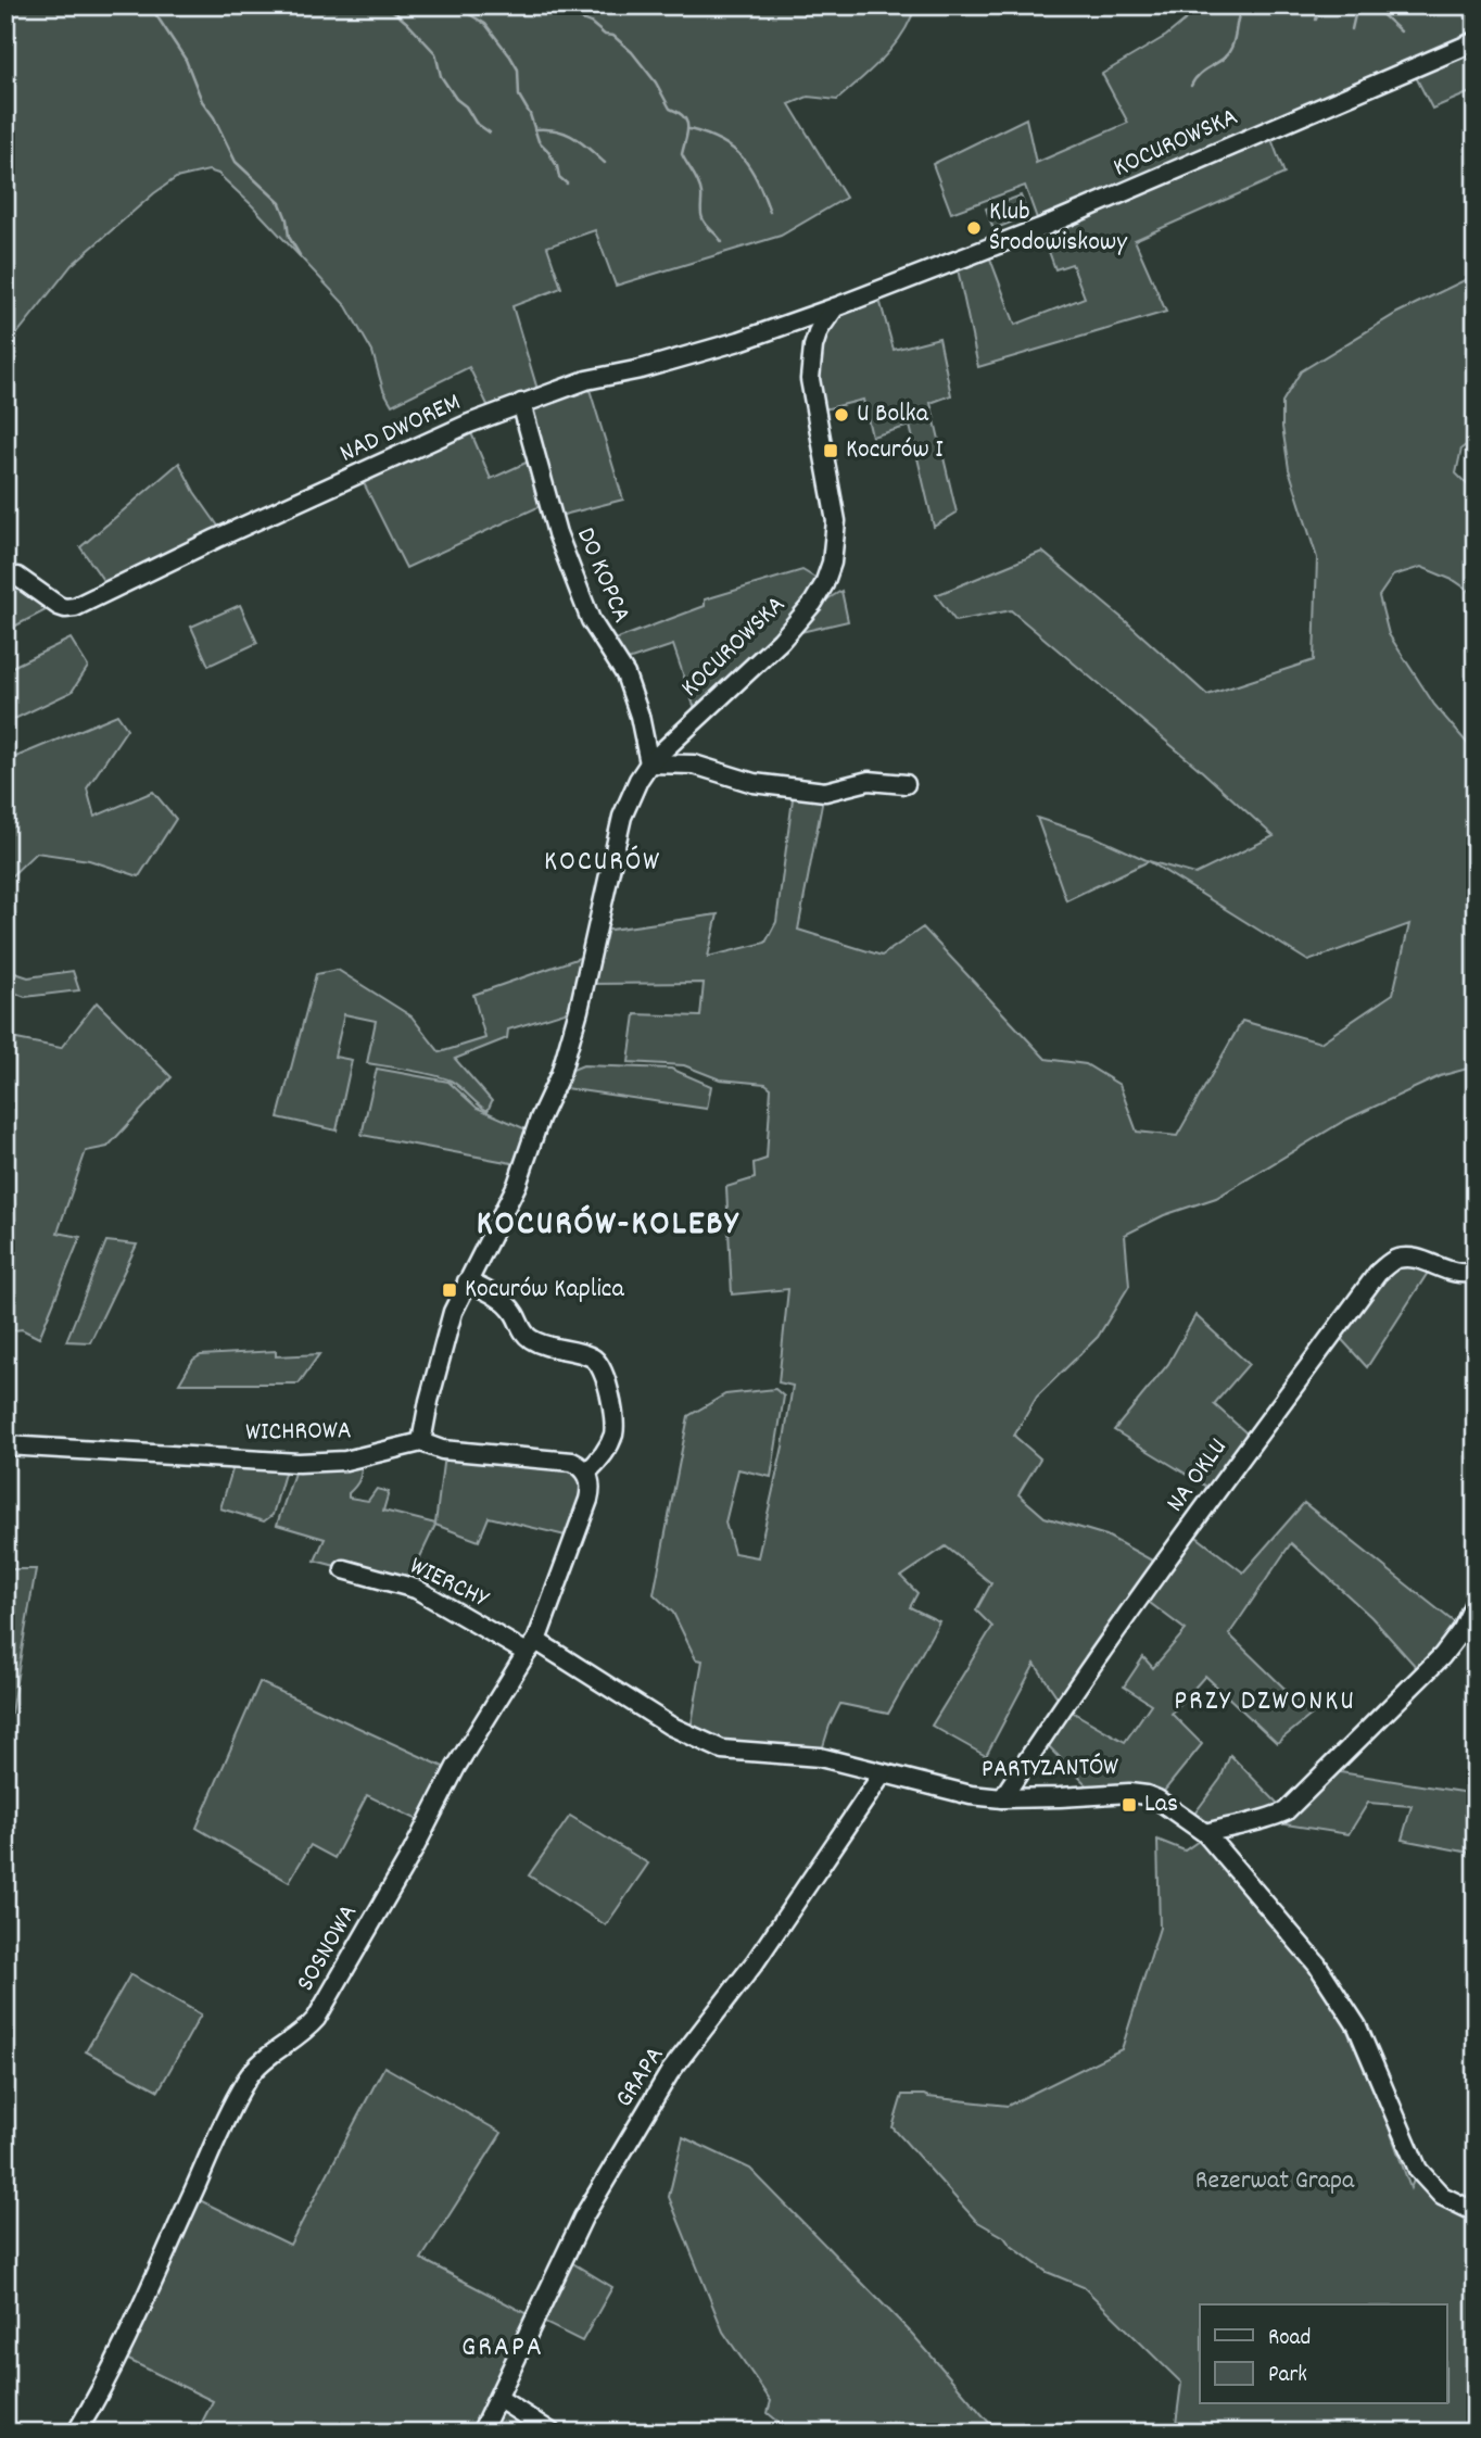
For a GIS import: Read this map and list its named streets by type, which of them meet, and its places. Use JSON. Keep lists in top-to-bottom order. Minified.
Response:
{"streets":{"street":["KOCUROWSKA","NAD DWOREM","DO KOPCA","WICHROWA","NA OKLU","WIERCHY","PARTYZANTÓW","SOSNOWA","GRAPA"]},"crossings":[["KOCUROWSKA","NAD DWOREM"],["KOCUROWSKA","DO KOPCA"],["KOCUROWSKA","WICHROWA"],["NAD DWOREM","DO KOPCA"],["WICHROWA","SOSNOWA"],["NA OKLU","PARTYZANTÓW"],["WIERCHY","PARTYZANTÓW"],["WIERCHY","SOSNOWA"],["PARTYZANTÓW","SOSNOWA"],["PARTYZANTÓW","GRAPA"]],"districts":["KOCURÓW","KOCURÓW-KOLEBY","PRZY DZWONKU","GRAPA"],"parks":["Rezerwat Grapa"],"places":{"other":["Klub Środowiskowy","U Bolka"],"transit":["Kocurów I","Kocurów Kaplica","Las"]},"legend":["Road","Park"]}
